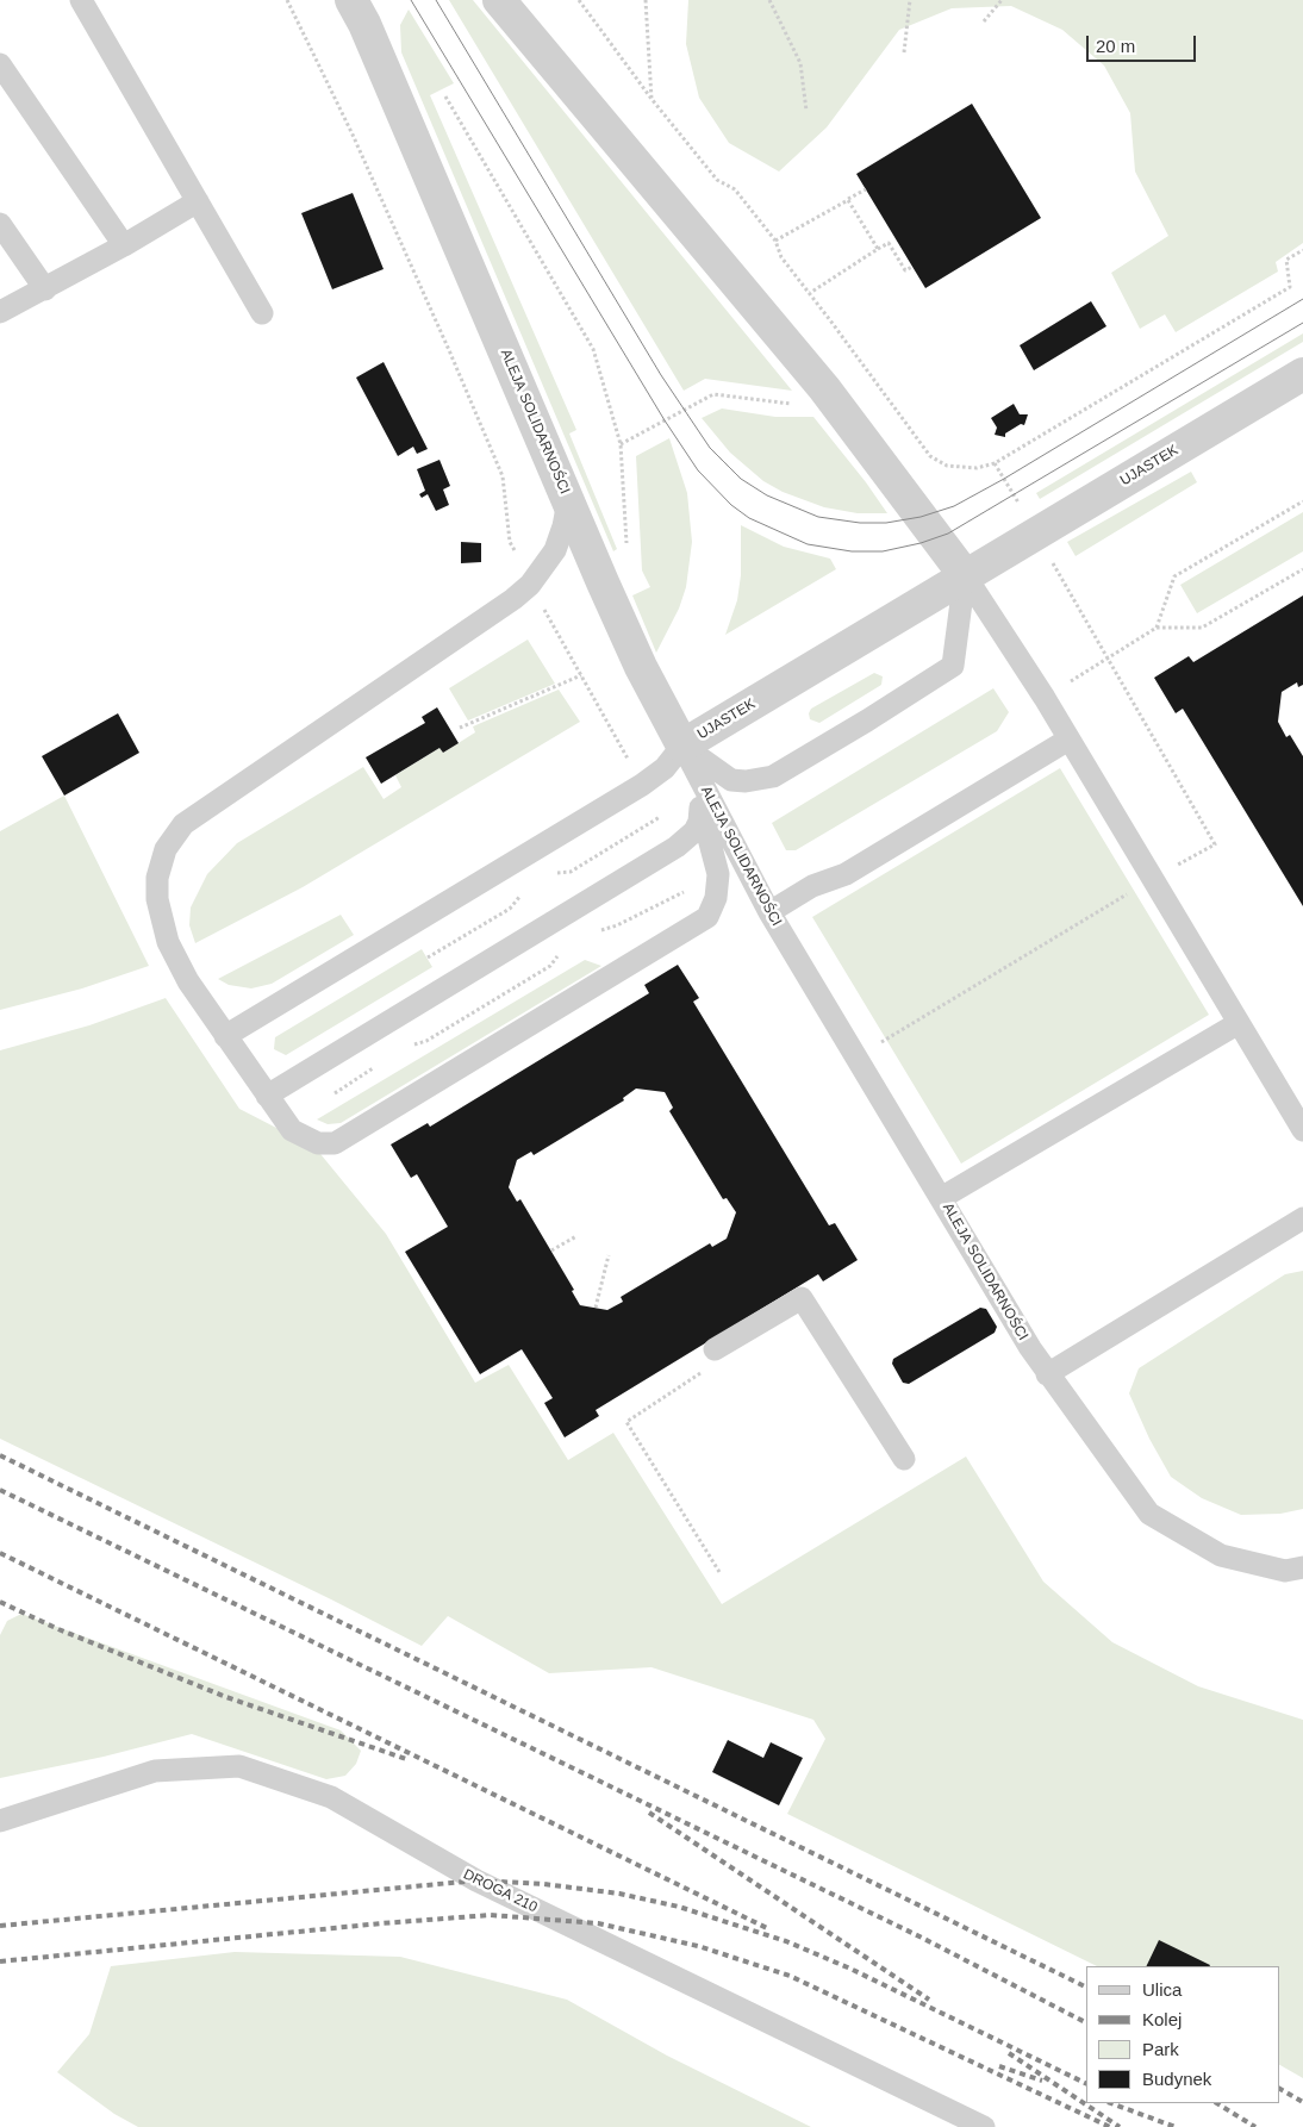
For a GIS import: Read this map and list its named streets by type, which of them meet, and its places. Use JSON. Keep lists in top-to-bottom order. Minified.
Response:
{"streets":{"street":["ALEJA SOLIDARNOŚCI","UJASTEK"],"lane":["DROGA 210"]},"crossings":[["ALEJA SOLIDARNOŚCI","UJASTEK"]],"legend":["Ulica","Kolej","Park","Budynek"],"scale_bar":"20 m"}
